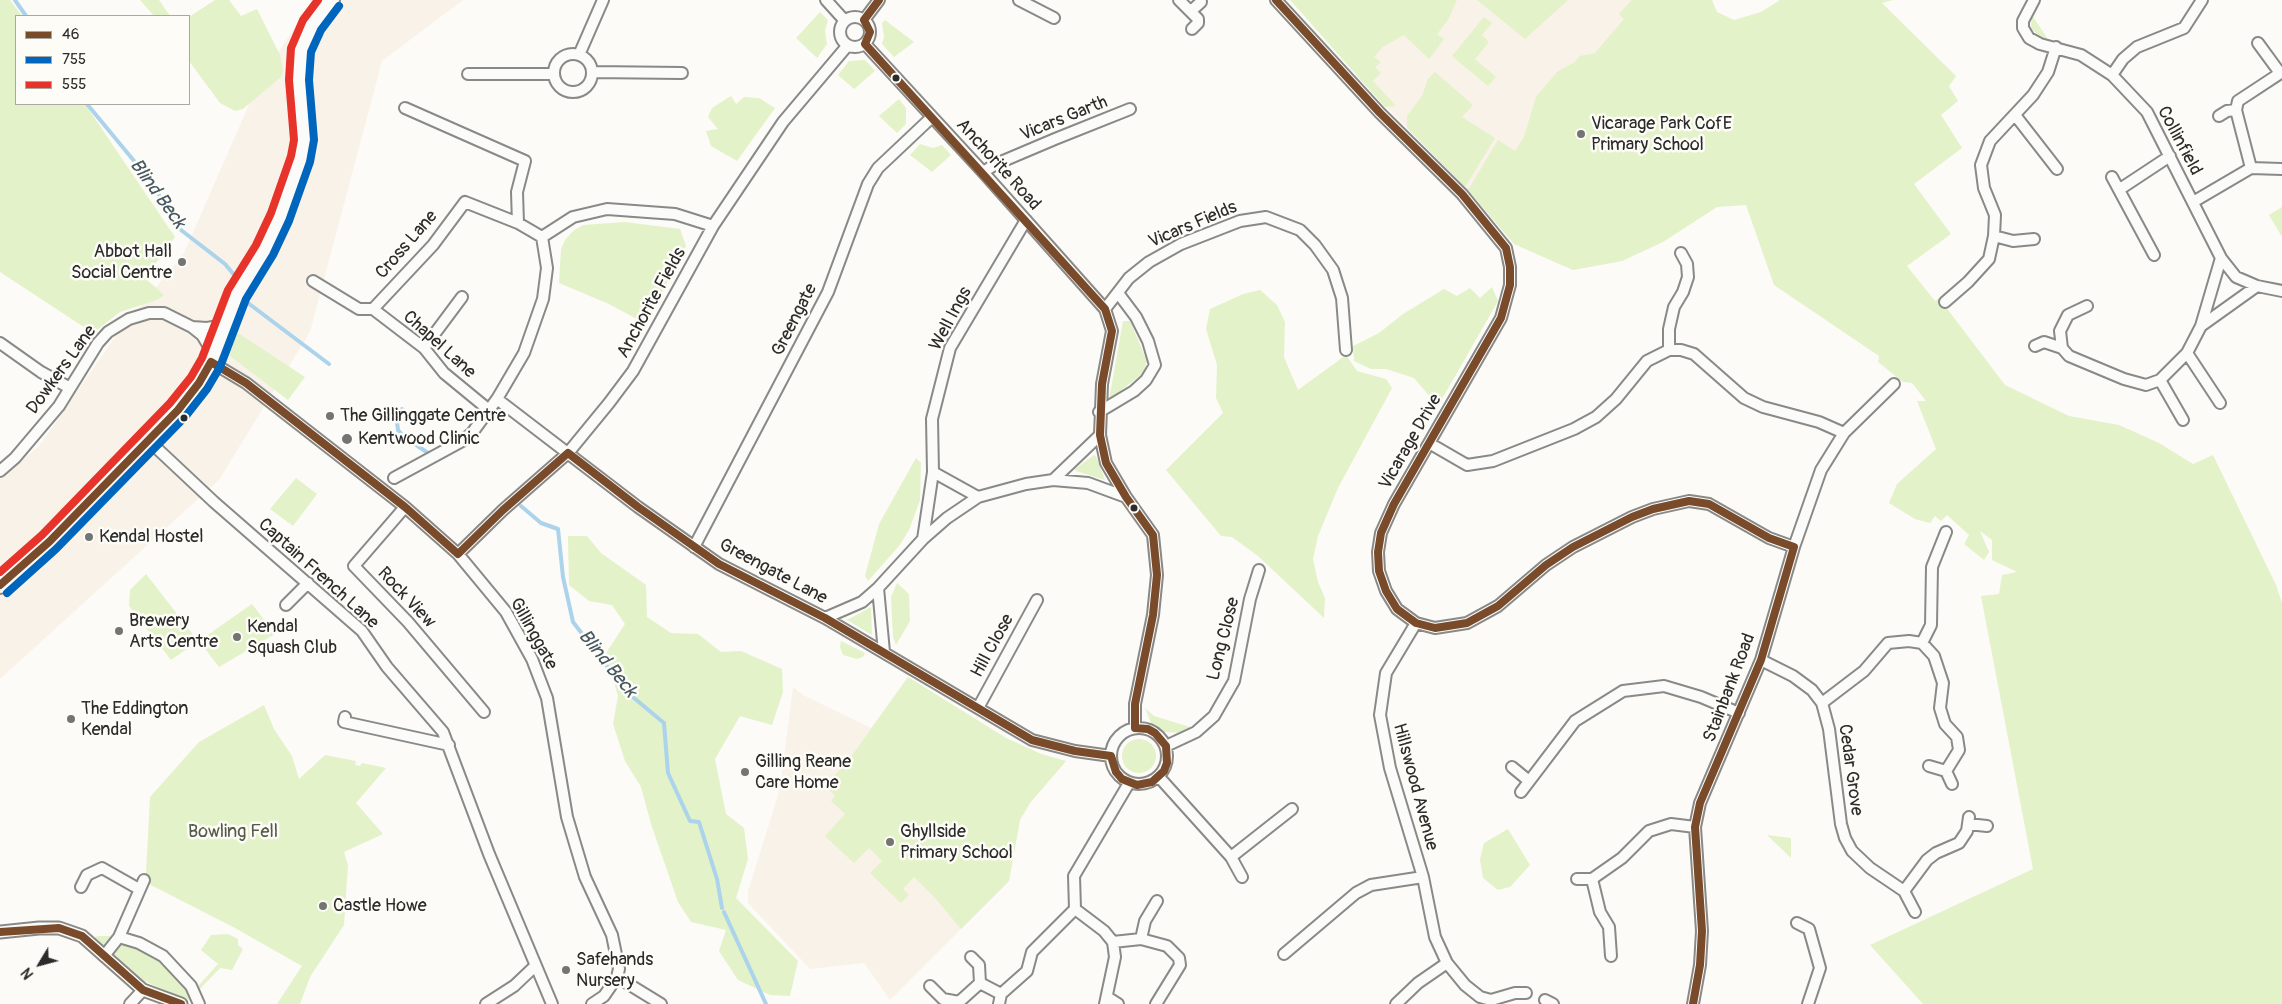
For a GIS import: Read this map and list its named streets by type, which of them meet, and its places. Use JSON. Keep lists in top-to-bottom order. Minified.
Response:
{"streets":{"street":["Vicars Garth","Collinfield","Anchorite Road","Vicars Fields","Cross Lane","Anchorite Fields","Well Ings","Greengate","Chapel Lane","Dowkers Lane","Vicarage Drive","Greengate Lane","Captain French Lane","Rock View","Gillinggate","Long Close","Hill Close","Stainbank Road","Cedar Grove","Hillswood Avenue"]},"crossings":[["Vicars Garth","Anchorite Road"],["Anchorite Road","Vicars Fields"],["Anchorite Road","Anchorite Fields"],["Anchorite Road","Well Ings"],["Anchorite Road","Greengate"],["Cross Lane","Chapel Lane"],["Anchorite Fields","Greengate Lane"],["Anchorite Fields","Gillinggate"],["Greengate","Greengate Lane"],["Dowkers Lane","Gillinggate"],["Vicarage Drive","Stainbank Road"],["Vicarage Drive","Hillswood Avenue"],["Greengate Lane","Long Close"],["Greengate Lane","Hill Close"],["Rock View","Gillinggate"],["Stainbank Road","Cedar Grove"]],"water":["Blind Beck"],"parks":["Bowling Fell"],"places":["Vicarage Park CofE Primary School","Abbot Hall Social Centre","The Gillinggate Centre","Kentwood Clinic","Kendal Hostel","Brewery Arts Centre","Kendal Squash Club","The Eddington Kendal","Gilling Reane Care Home","Ghyllside Primary School","Castle Howe","Safehands Nursery"],"lines":["transit line 46","transit line 555","transit line 755"],"legend":["46","755","555"],"north":"bottom left"}
